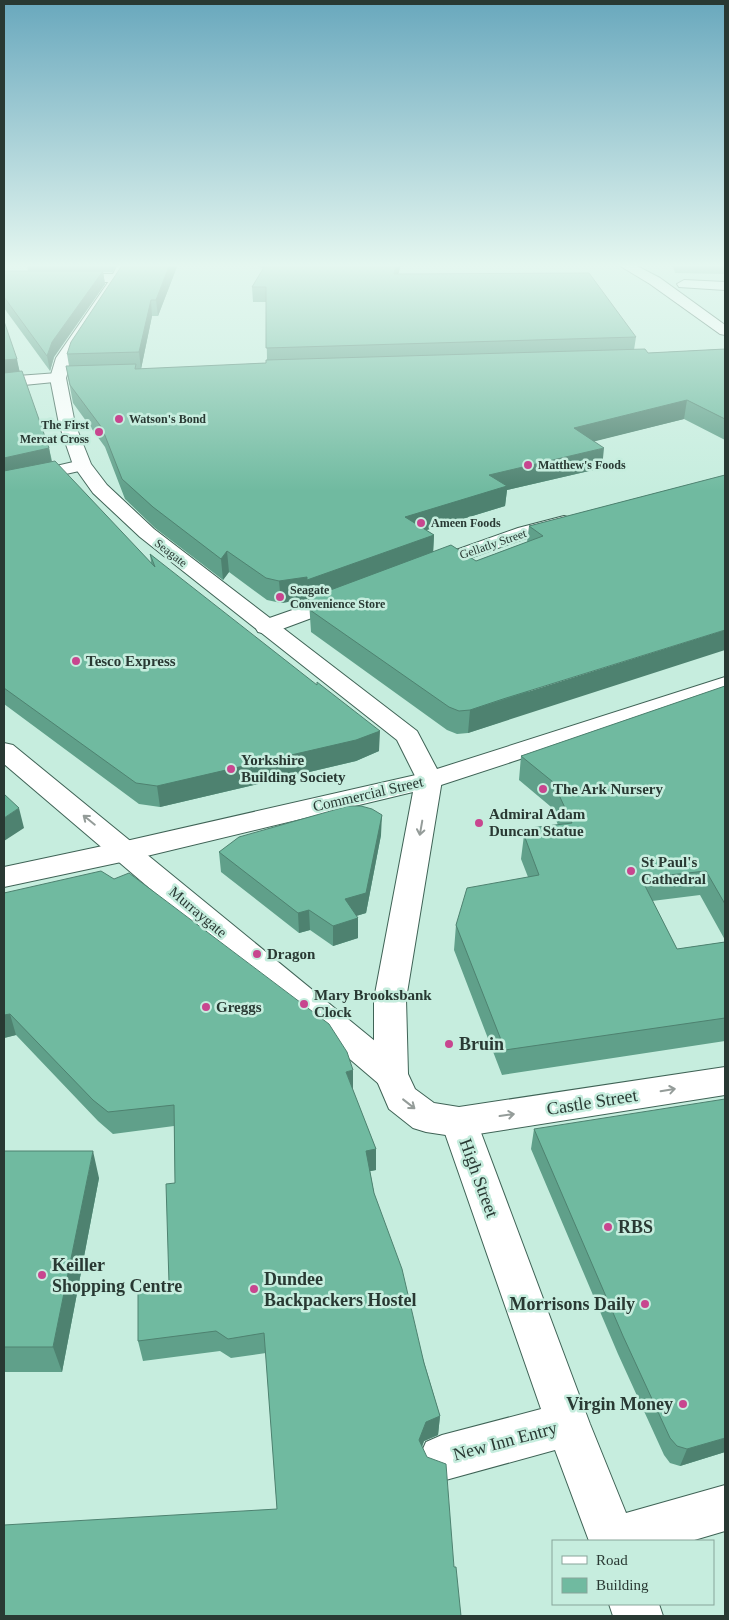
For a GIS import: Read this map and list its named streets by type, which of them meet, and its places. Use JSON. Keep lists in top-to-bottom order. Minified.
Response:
{"streets":{"main road":["Gellatly Street","Seagate","Commercial Street","Murraygate","Castle Street","High Street","New Inn Entry"]},"crossings":[["Seagate","Commercial Street"],["Seagate","High Street"],["Commercial Street","Murraygate"],["Commercial Street","High Street"],["Murraygate","High Street"],["Castle Street","High Street"],["High Street","New Inn Entry"]],"one_way":["Castle Street","High Street"],"places":["Watson's Bond","The First Mercat Cross","Matthew's Foods","Ameen Foods","Seagate Convenience Store","Tesco Express","Yorkshire Building Society","The Ark Nursery","Admiral Adam Duncan Statue","St Paul's Cathedral","Dragon","Mary Brooksbank Clock","Greggs","Bruin","RBS","Keiller Shopping Centre","Dundee Backpackers Hostel","Morrisons Daily","Virgin Money"],"legend":["Road","Building"]}
